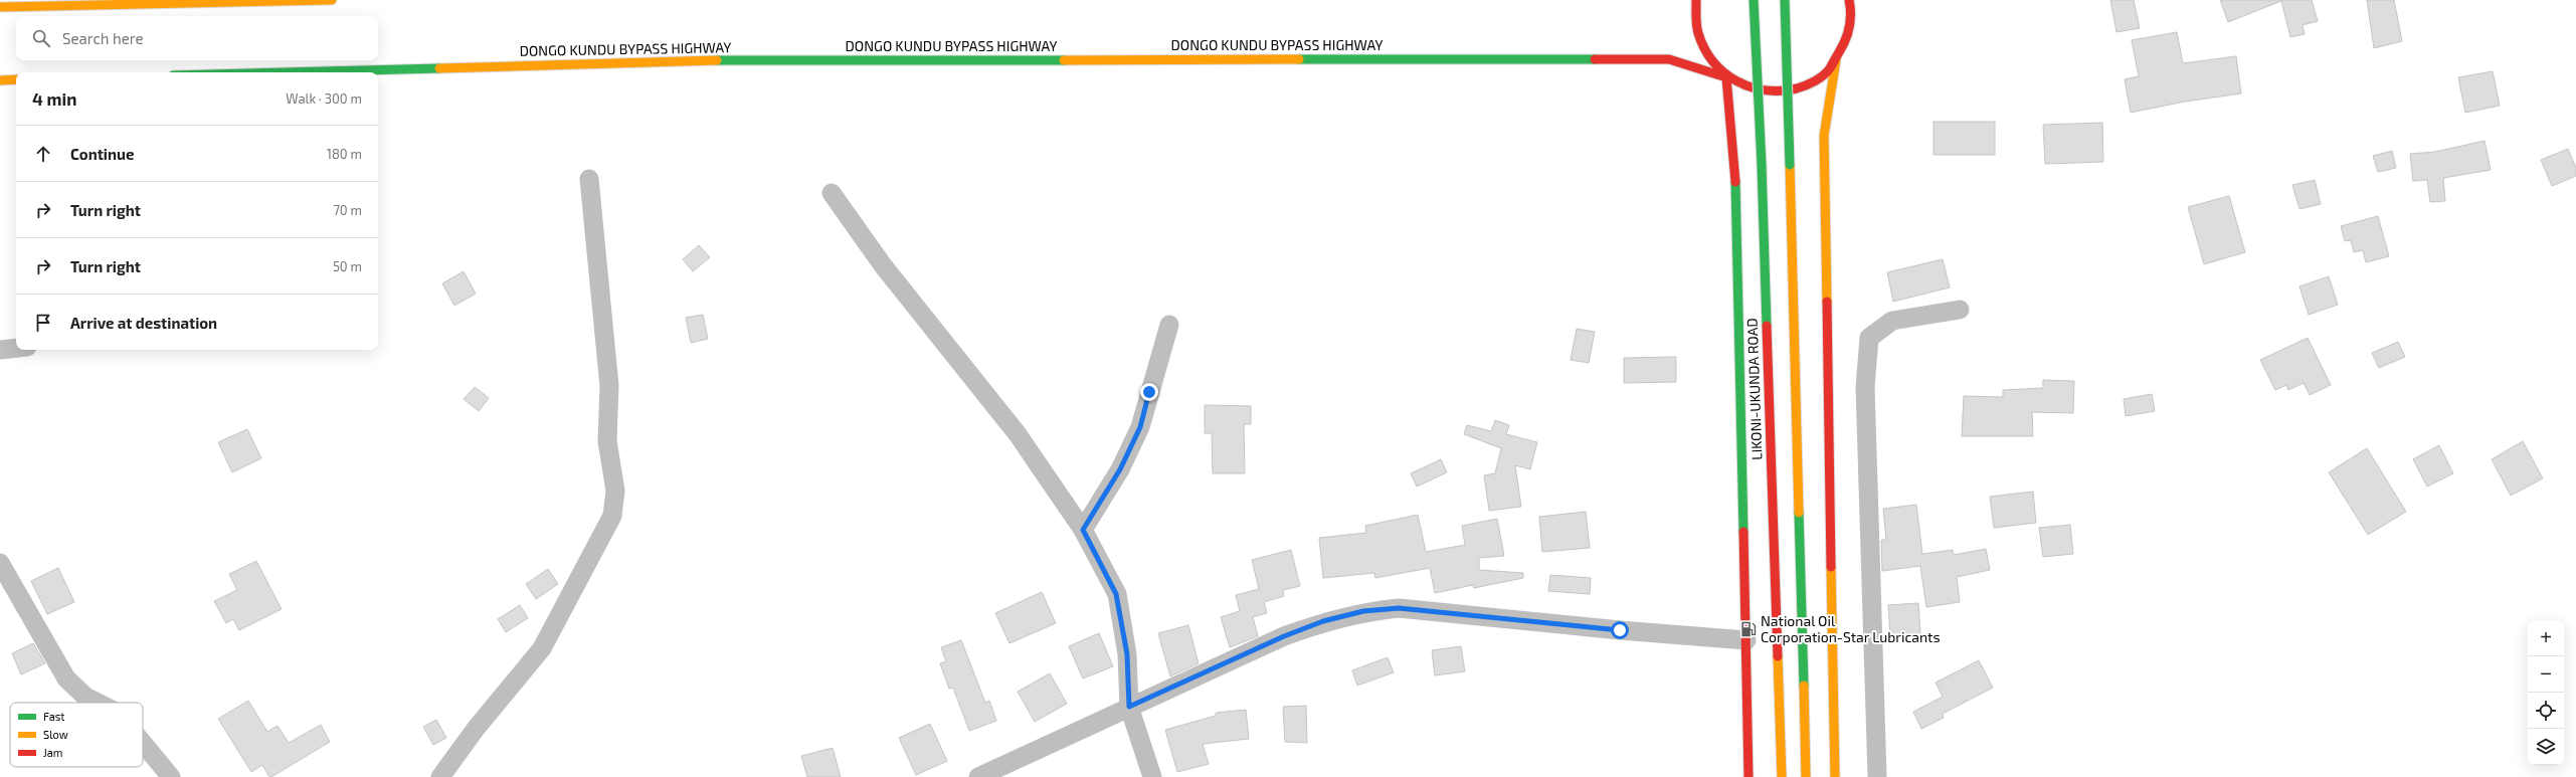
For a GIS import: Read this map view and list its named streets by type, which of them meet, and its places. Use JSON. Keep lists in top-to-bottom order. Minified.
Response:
{"streets":{"highway":["DONGO KUNDU BYPASS HIGHWAY","LIKONI-UKUNDA ROAD"]},"places":{"fuel station":["National Oil Corporation-Star Lubricants"]},"legend":["Fast","Slow","Jam"],"page":{"search":"Search here","heading":["4 min","Walk · 300 m"],"list":[["Continue","180 m"],["Turn right","70 m"],["Turn right","50 m"],"Arrive at destination"],"map_buttons":["+","−"]}}
